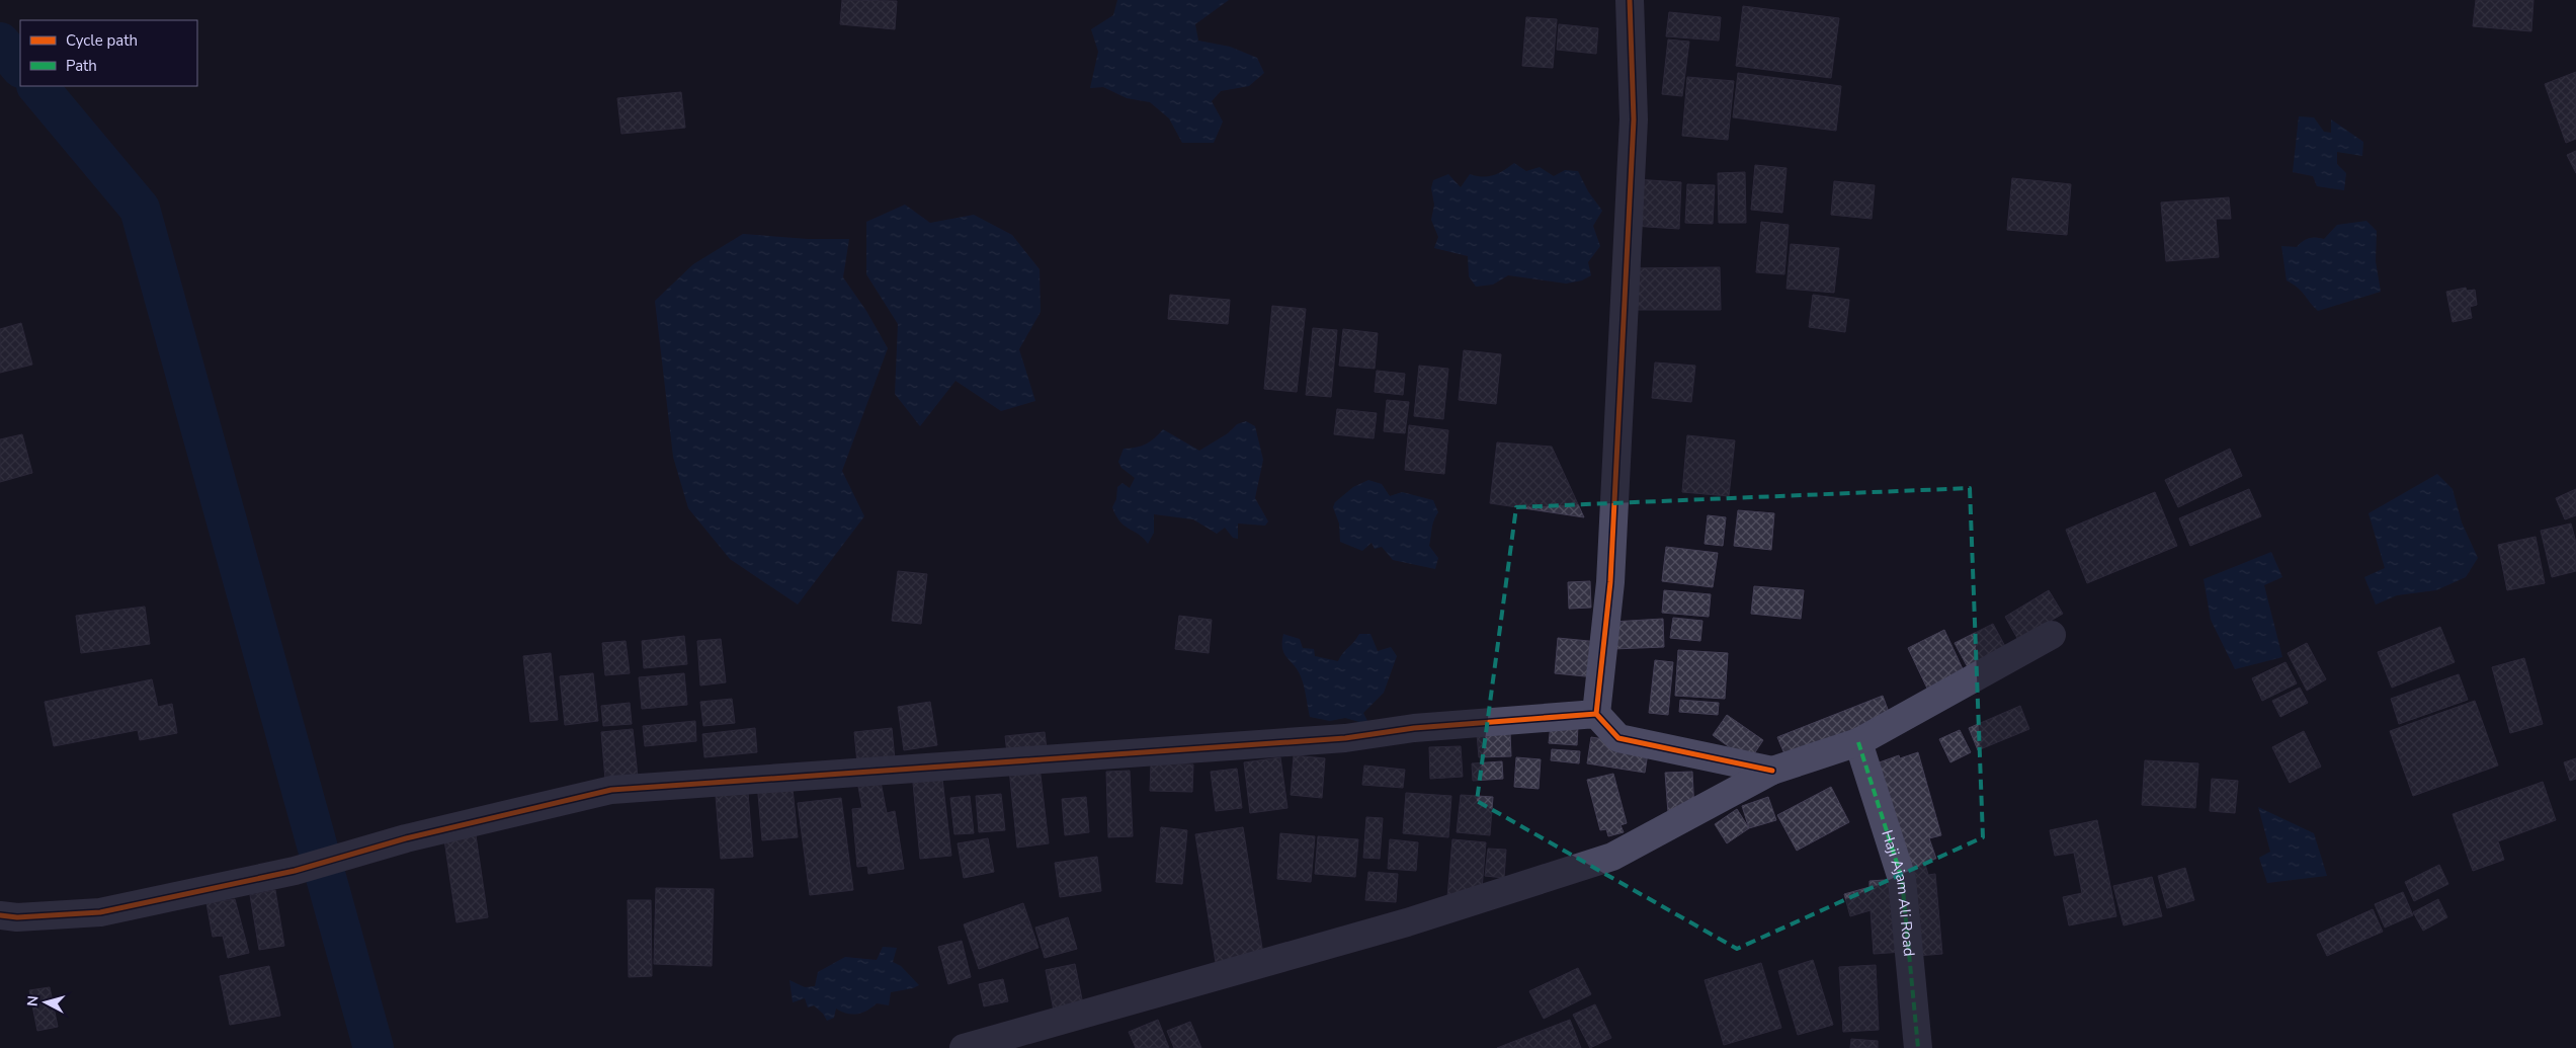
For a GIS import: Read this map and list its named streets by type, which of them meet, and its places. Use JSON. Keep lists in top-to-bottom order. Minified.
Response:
{"streets":{"street":["Haji Ajam Ali Road"]},"legend":["Cycle path","Path"],"north":"left"}
